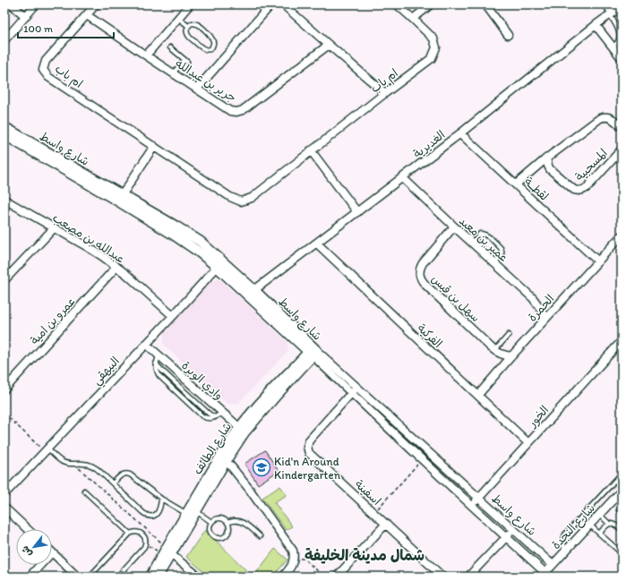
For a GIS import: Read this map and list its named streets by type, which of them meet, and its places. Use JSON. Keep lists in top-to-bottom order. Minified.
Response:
{"streets":{"street":["ام باب","جرير بن عبدالله","الغديرية","شارع واسط","المسحبية","لقطــة","عبدالله بن مصعب","عمير بن معبد","سهل بن قيس","الحمرة","عمرو بن امية","الفركية","البيهقي","وادي الوبرة","الخور","شارع الطائف","اسفينة","شارع النجدة"]},"crossings":[["ام باب","جرير بن عبدالله"],["الغديرية","شارع واسط"],["الغديرية","لقطــة"],["الغديرية","عمير بن معبد"],["الغديرية","الفركية"],["شارع واسط","البيهقي"],["شارع واسط","الخور"],["شارع واسط","شارع الطائف"],["شارع واسط","اسفينة"],["شارع واسط","شارع النجدة"],["لقطــة","الحمرة"],["عبدالله بن مصعب","عمرو بن امية"],["عبدالله بن مصعب","البيهقي"],["عمير بن معبد","سهل بن قيس"],["عمير بن معبد","الحمرة"],["سهل بن قيس","الحمرة"],["الحمرة","الفركية"],["الفركية","الخور"],["البيهقي","وادي الوبرة"],["وادي الوبرة","شارع الطائف"]],"districts":["شمال مدينة الخليفة"],"places":{"school or university":["Kid'n Around Kindergarten"]},"scale_bar":"100 m","north":"bottom left"}
